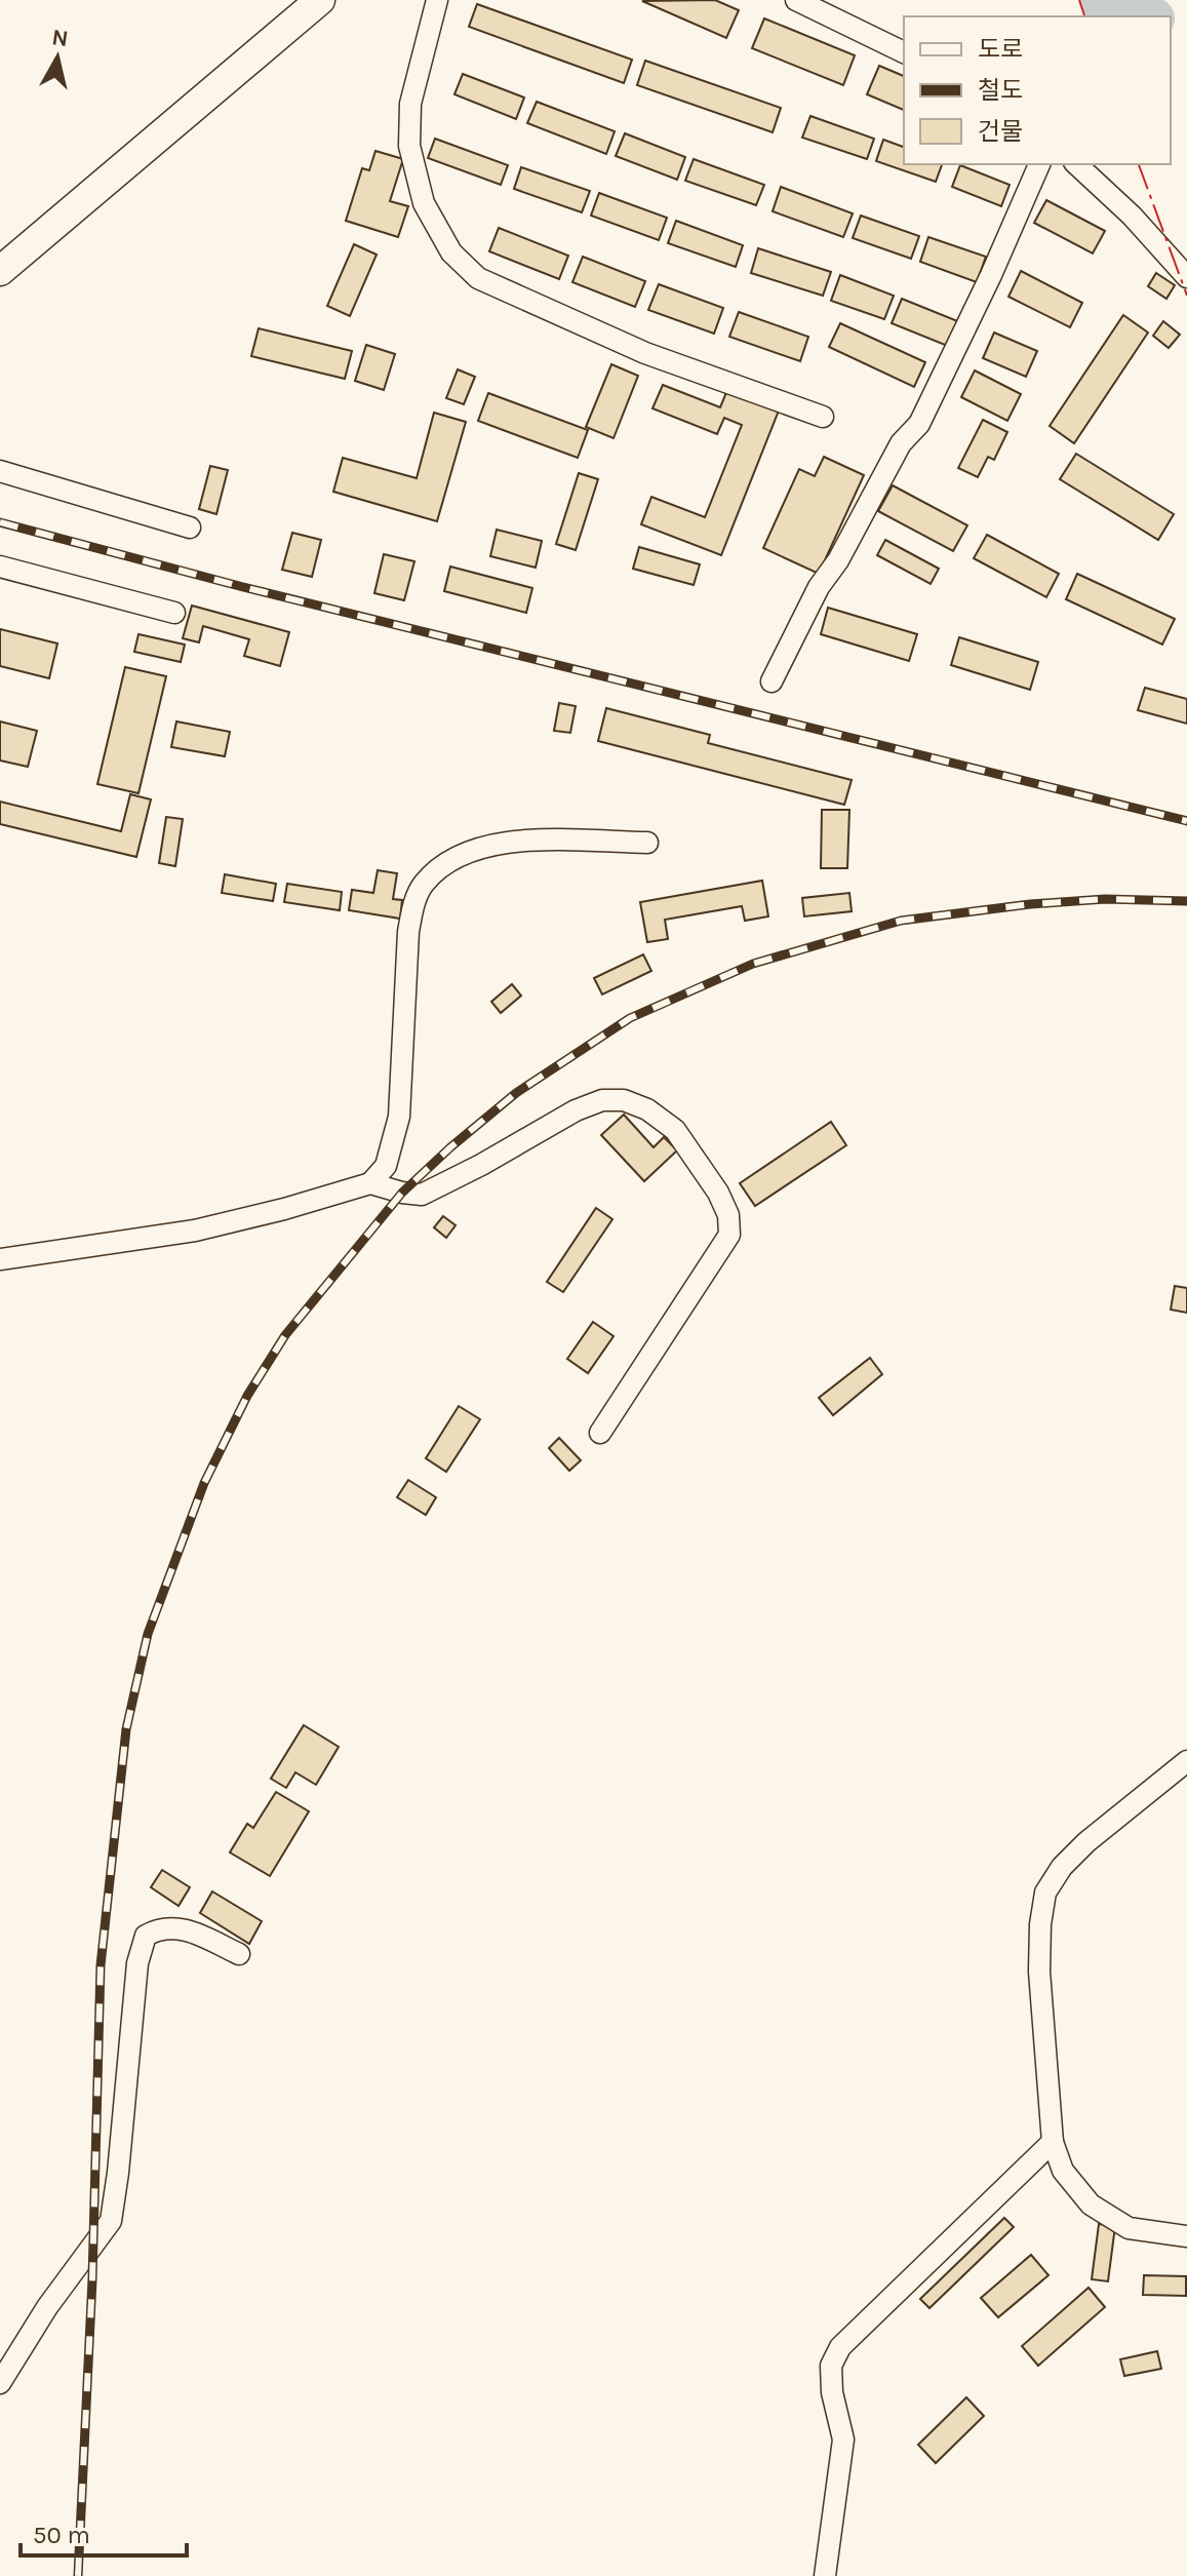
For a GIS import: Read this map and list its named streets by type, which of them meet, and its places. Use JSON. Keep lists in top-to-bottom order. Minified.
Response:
{"legend":["도로","철도","건물"],"scale_bar":"50 m","north":"top"}
